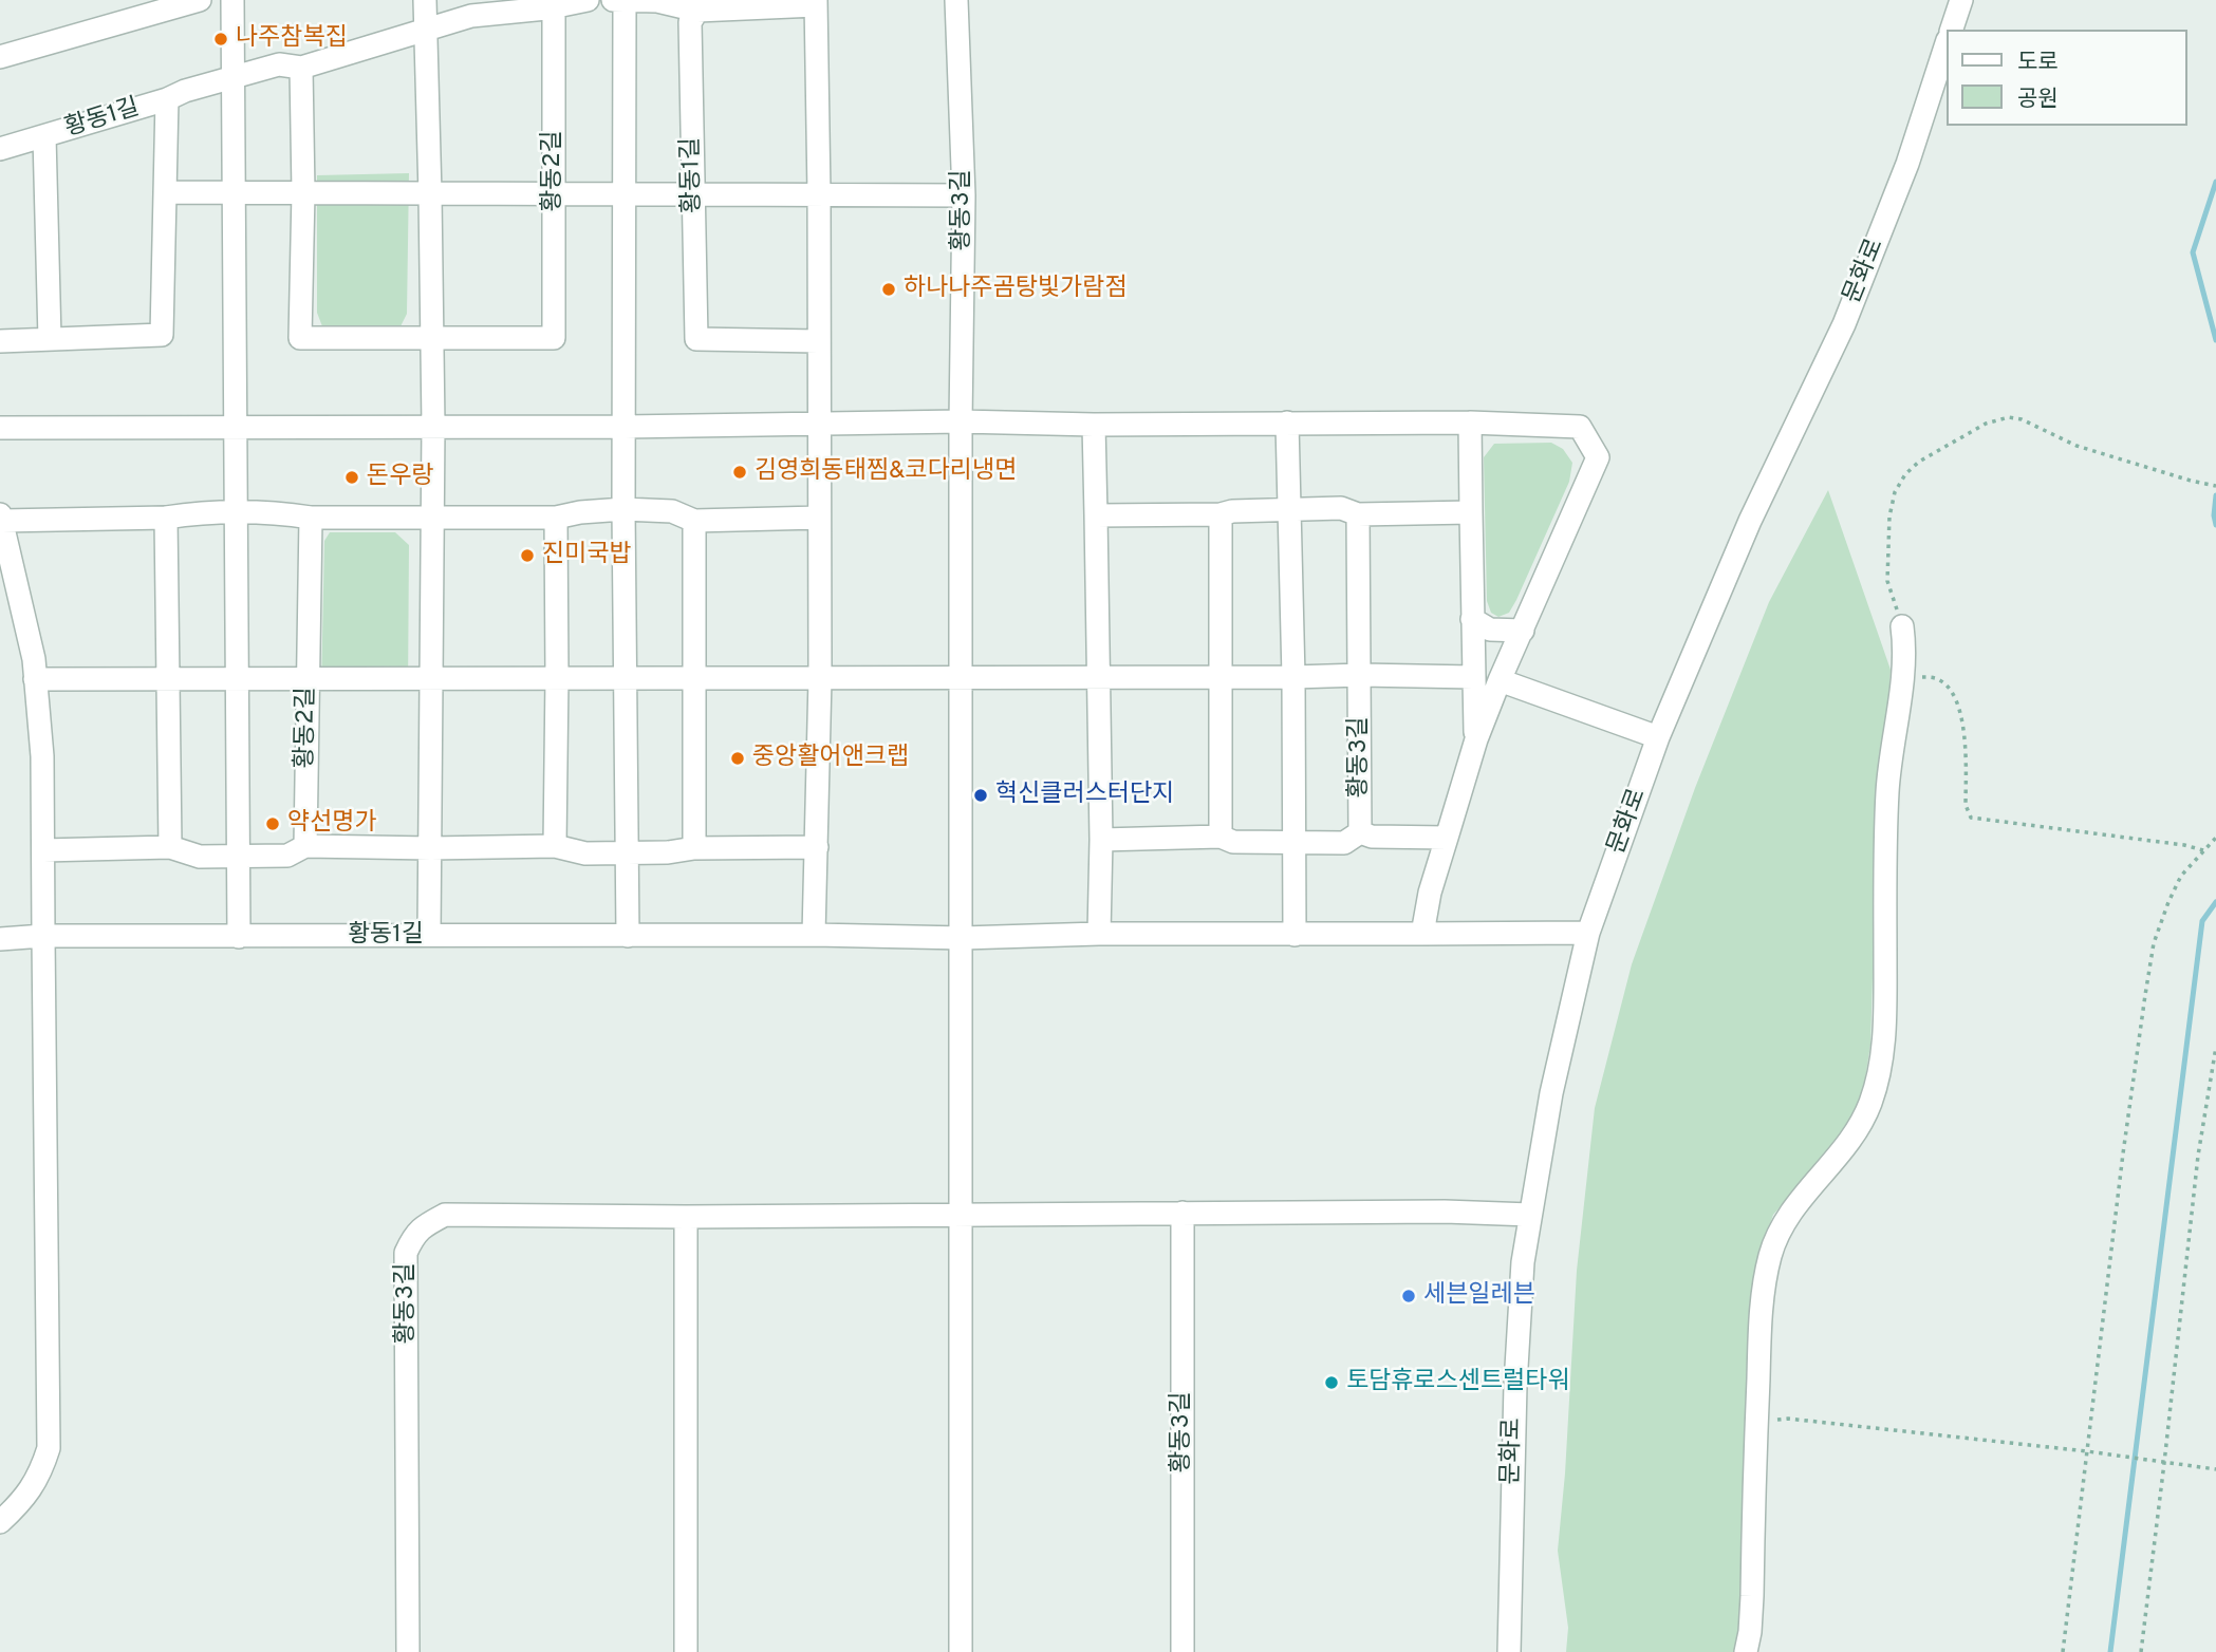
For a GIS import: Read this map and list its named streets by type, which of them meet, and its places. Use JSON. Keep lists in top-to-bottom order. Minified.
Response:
{"streets":{"street":["황동1길","황동2길","황동3길","문화로"]},"crossings":[["황동1길","황동3길"],["황동3길","문화로"]],"places":["나주참복집","하나나주곰탕빛가람점","김영희동태찜&코다리냉면","돈우랑","진미국밥","중앙활어앤크랩","혁신클러스터단지","약선명가","세븐일레븐","토담휴로스센트럴타워"],"legend":["도로","공원"]}
